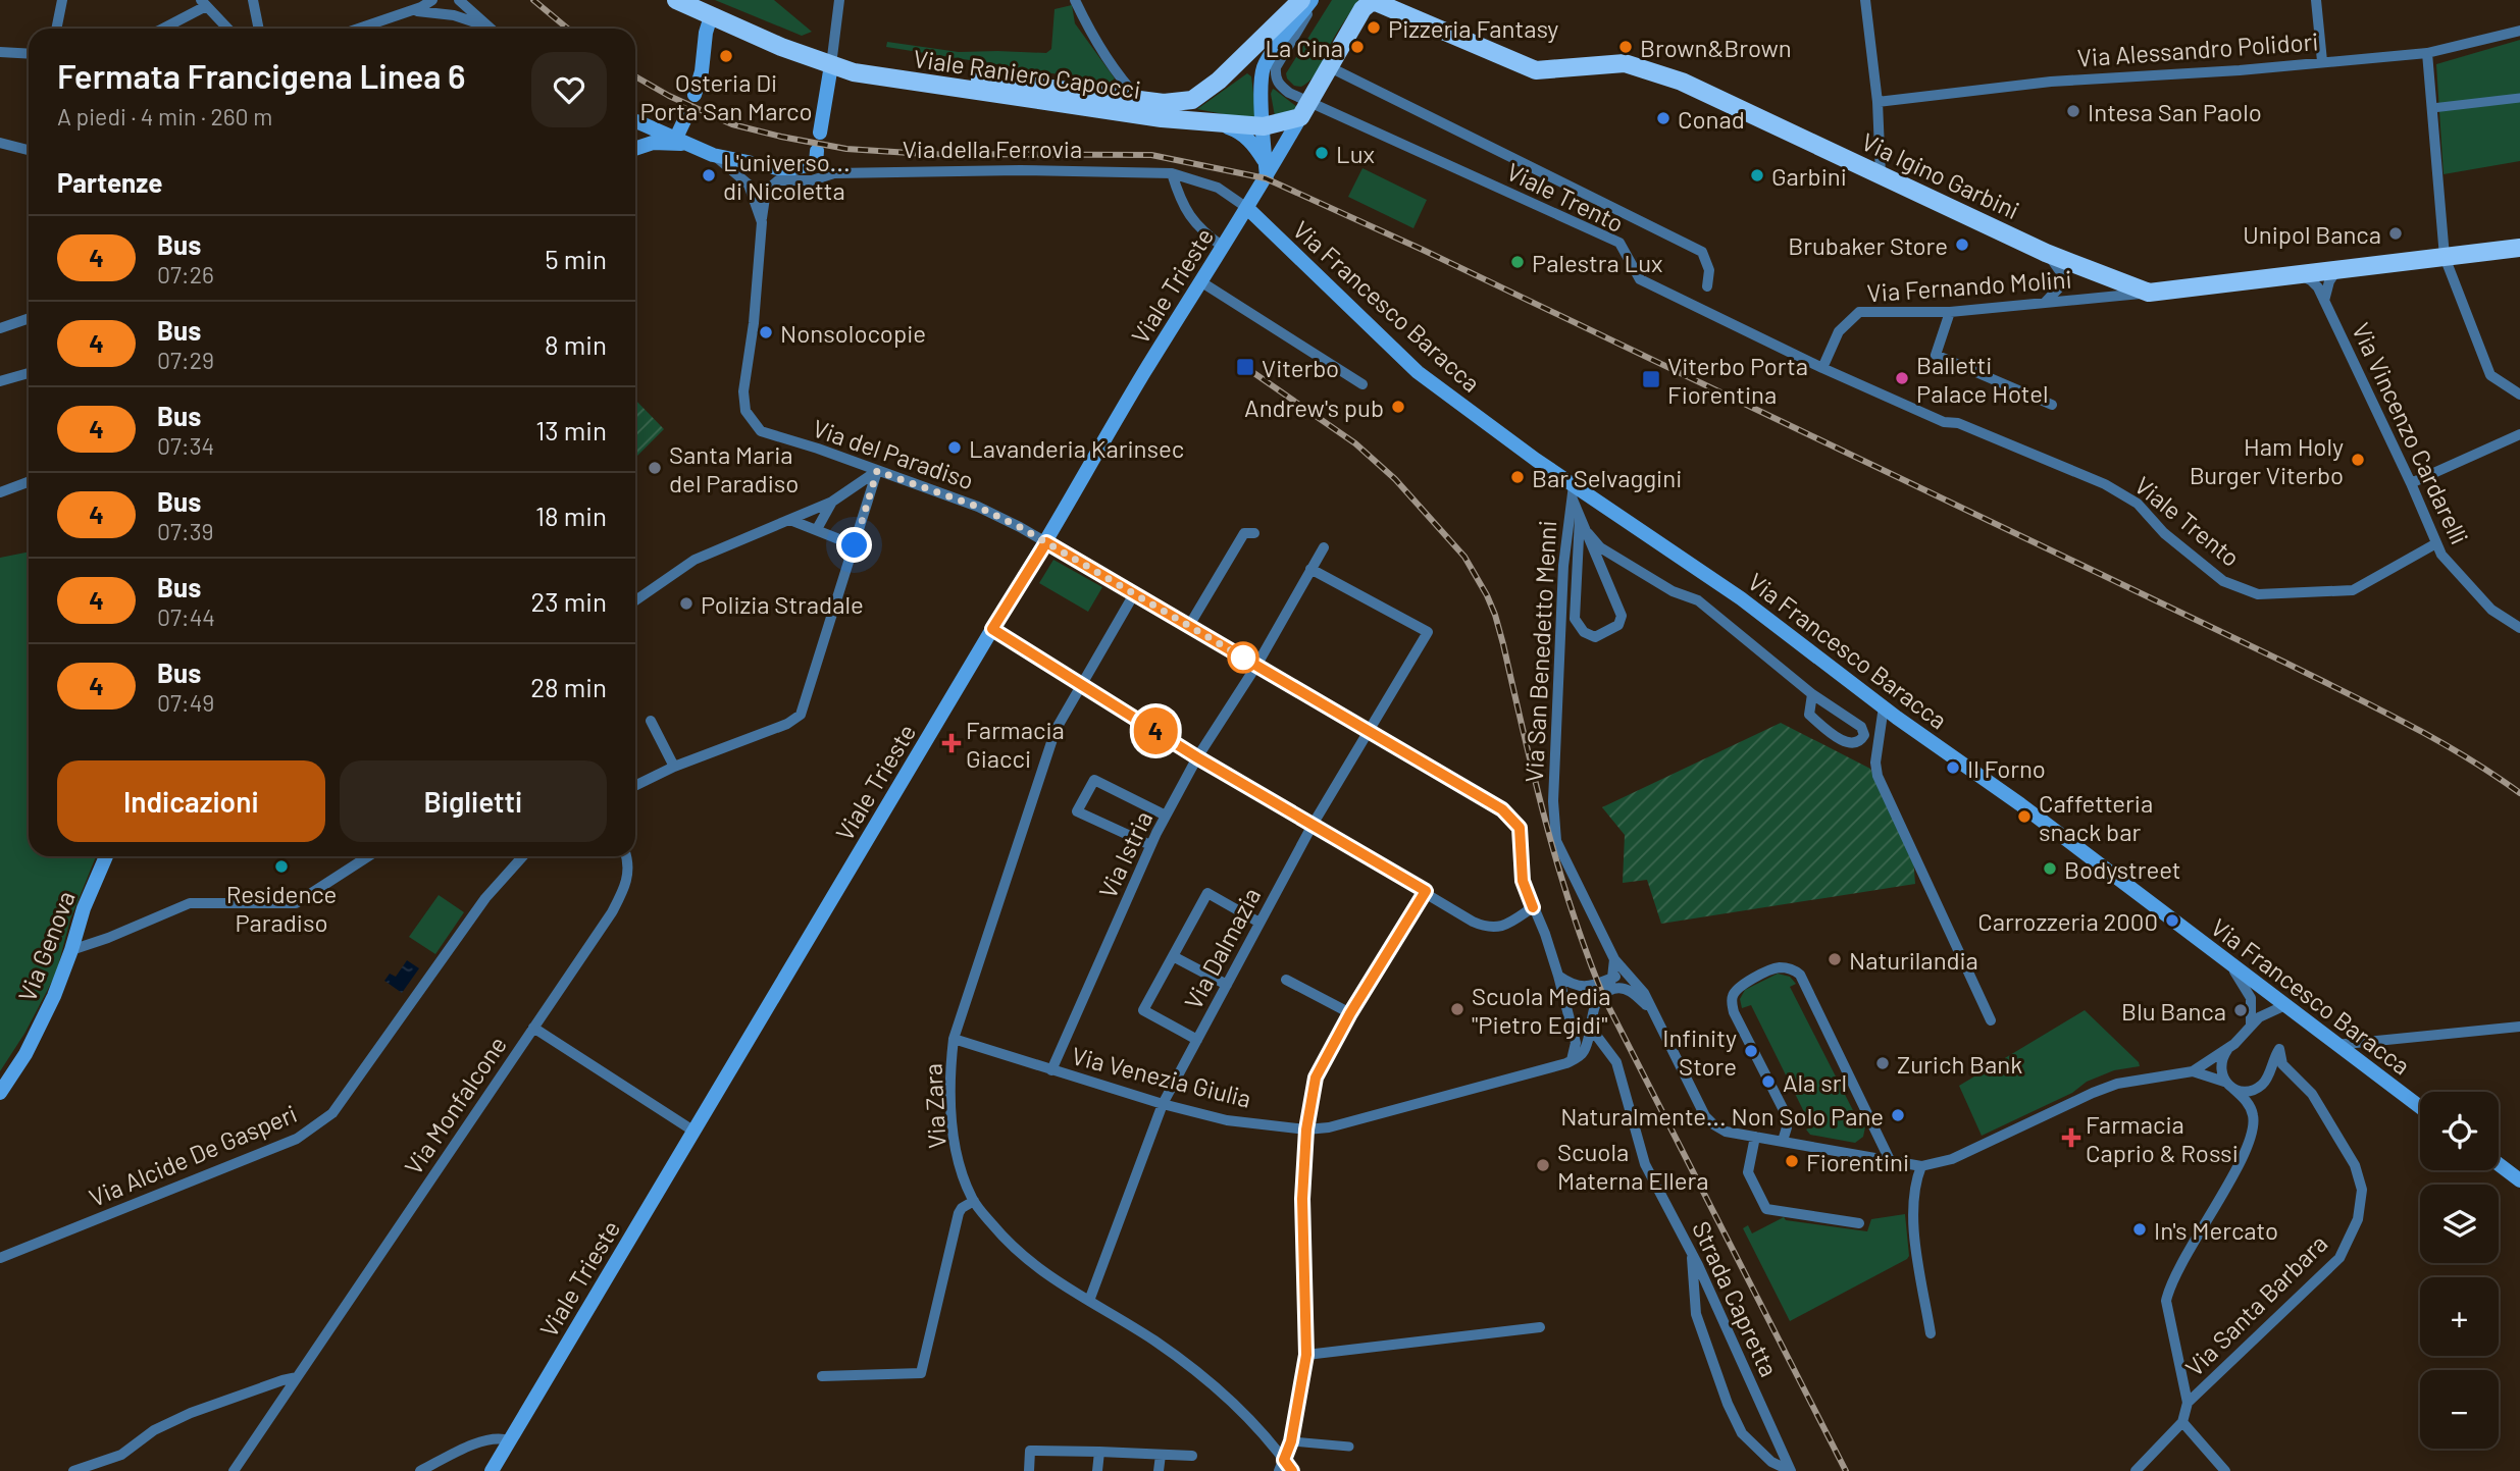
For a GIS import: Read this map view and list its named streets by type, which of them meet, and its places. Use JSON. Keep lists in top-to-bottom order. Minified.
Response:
{"streets":{"main road":["Viale Raniero Capocci","Via della Ferrovia","Via Igino Garbini","Viale Trieste","Via Francesco Baracca","Via Genova"],"street":["Via Alessandro Polidori","Viale Trento","Via Fernando Molini","Via Vincenzo Cardarelli","Via del Paradiso","Via San Benedetto Menni","Via Istria","Via Dalmazia","Via Venezia Giulia","Via Monfalcone","Via Zara","Via Alcide De Gasperi","Strada Capretta","Via Santa Barbara"]},"crossings":[["Viale Raniero Capocci","Viale Trento"],["Viale Raniero Capocci","Viale Trieste"],["Via della Ferrovia","Viale Trieste"],["Via della Ferrovia","Via Francesco Baracca"],["Via Igino Garbini","Via Fernando Molini"],["Via Igino Garbini","Via Vincenzo Cardarelli"],["Viale Trento","Viale Trieste"],["Viale Trento","Via Fernando Molini"],["Viale Trento","Via Vincenzo Cardarelli"],["Viale Trieste","Via Francesco Baracca"],["Viale Trieste","Via del Paradiso"],["Via Francesco Baracca","Via San Benedetto Menni"],["Via del Paradiso","Via Istria"],["Via del Paradiso","Via Dalmazia"],["Via del Paradiso","Via Venezia Giulia"],["Via del Paradiso","Via Zara"],["Via Istria","Via Dalmazia"],["Via Istria","Via Venezia Giulia"],["Via Dalmazia","Via Venezia Giulia"],["Via Dalmazia","Via Zara"],["Via Venezia Giulia","Via Zara"]],"places":{"other":["Pizzeria Fantasy","La Cina","Brown&Brown","Osteria Di Porta San Marco","Intesa San Paolo","Conad","Lux","L'universo... di Nicoletta","Garbini","Unipol Banca","Brubaker Store","Palestra Lux","Nonsolocopie","Balletti Palace Hotel","Andrew's pub","Lavanderia Karinsec","Ham Holy Burger Viterbo","Santa Maria del Paradiso","Bar Selvaggini","Polizia Stradale","Il Forno","Caffetteria snack bar","Residence Paradiso","Bodystreet","Carrozzeria 2000","Naturilandia","Scuola Media \"Pietro Egidi\"","Blu Banca","Infinity Store","Zurich Bank","Ala srl","Naturalmente... Non Solo Pane","Fiorentini","Scuola Materna Ellera","In's Mercato"],"transit":["Viterbo","Viterbo Porta Fiorentina"],"health":["Farmacia Giacci","Farmacia Caprio & Rossi"]},"lines":["bus line 4"],"page":{"on_map":"4","heading":[["Fermata Francigena Linea 6","A piedi · 4 min · 260 m"],"Partenze"],"list":[{"mark":"4","name":"Bus","note":"07:26","value":"5 min"},{"mark":"4","name":"Bus","note":"07:29","value":"8 min"},{"mark":"4","name":"Bus","note":"07:34","value":"13 min"},{"mark":"4","name":"Bus","note":"07:39","value":"18 min"},{"mark":"4","name":"Bus","note":"07:44","value":"23 min"},{"mark":"4","name":"Bus","note":"07:49","value":"28 min"}],"buttons":["Indicazioni","Biglietti"],"map_buttons":["+","−"]}}
